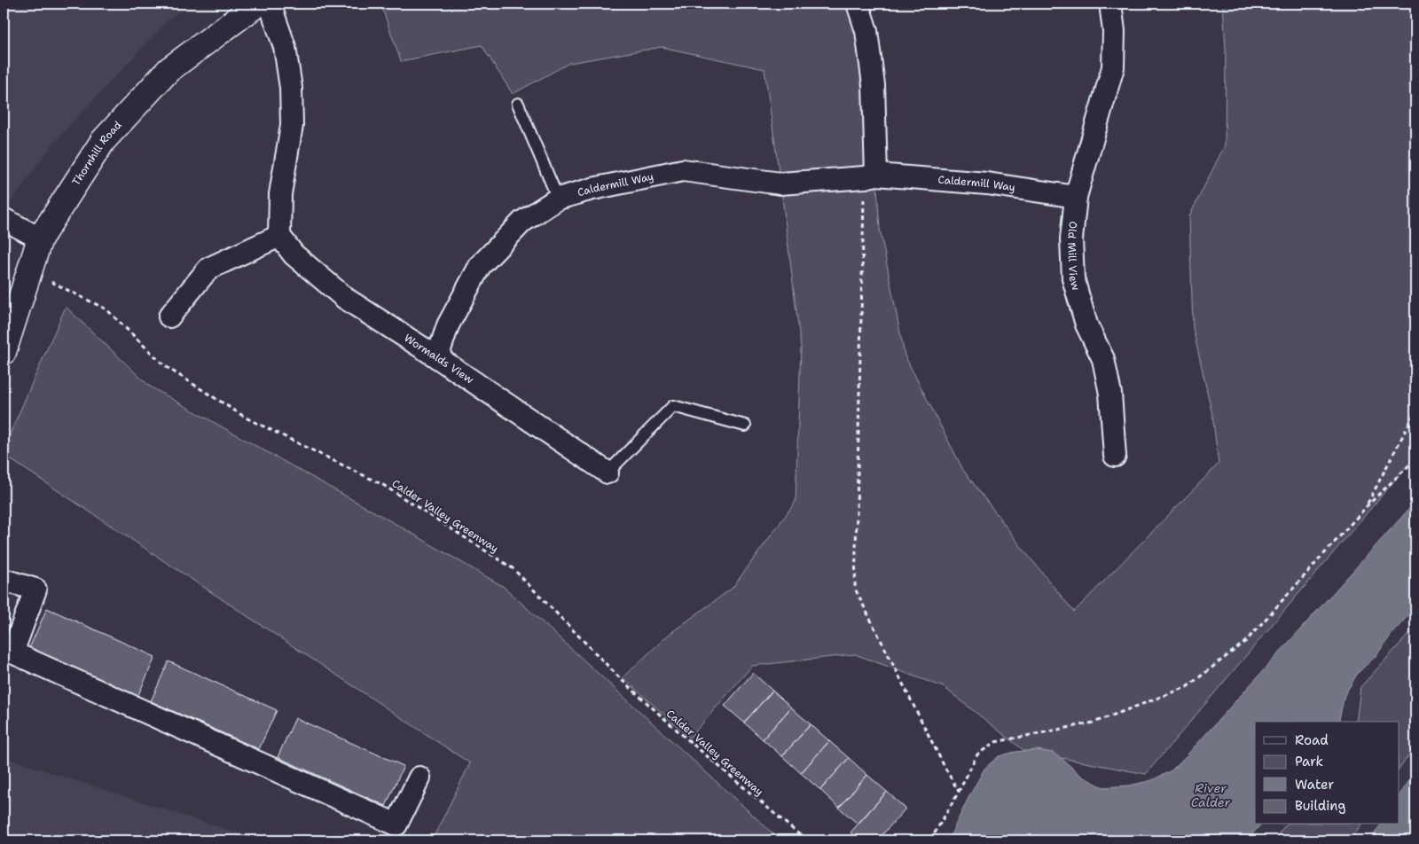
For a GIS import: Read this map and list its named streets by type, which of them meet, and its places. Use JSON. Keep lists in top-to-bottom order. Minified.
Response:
{"streets":{"main road":["Thornhill Road"],"street":["Caldermill Way","Old Mill View","Wormalds View"],"path":["Calder Valley Greenway"]},"crossings":[["Thornhill Road","Calder Valley Greenway"],["Caldermill Way","Old Mill View"],["Caldermill Way","Wormalds View"]],"water":["River Calder"],"legend":["Road","Park","Water","Building"]}
